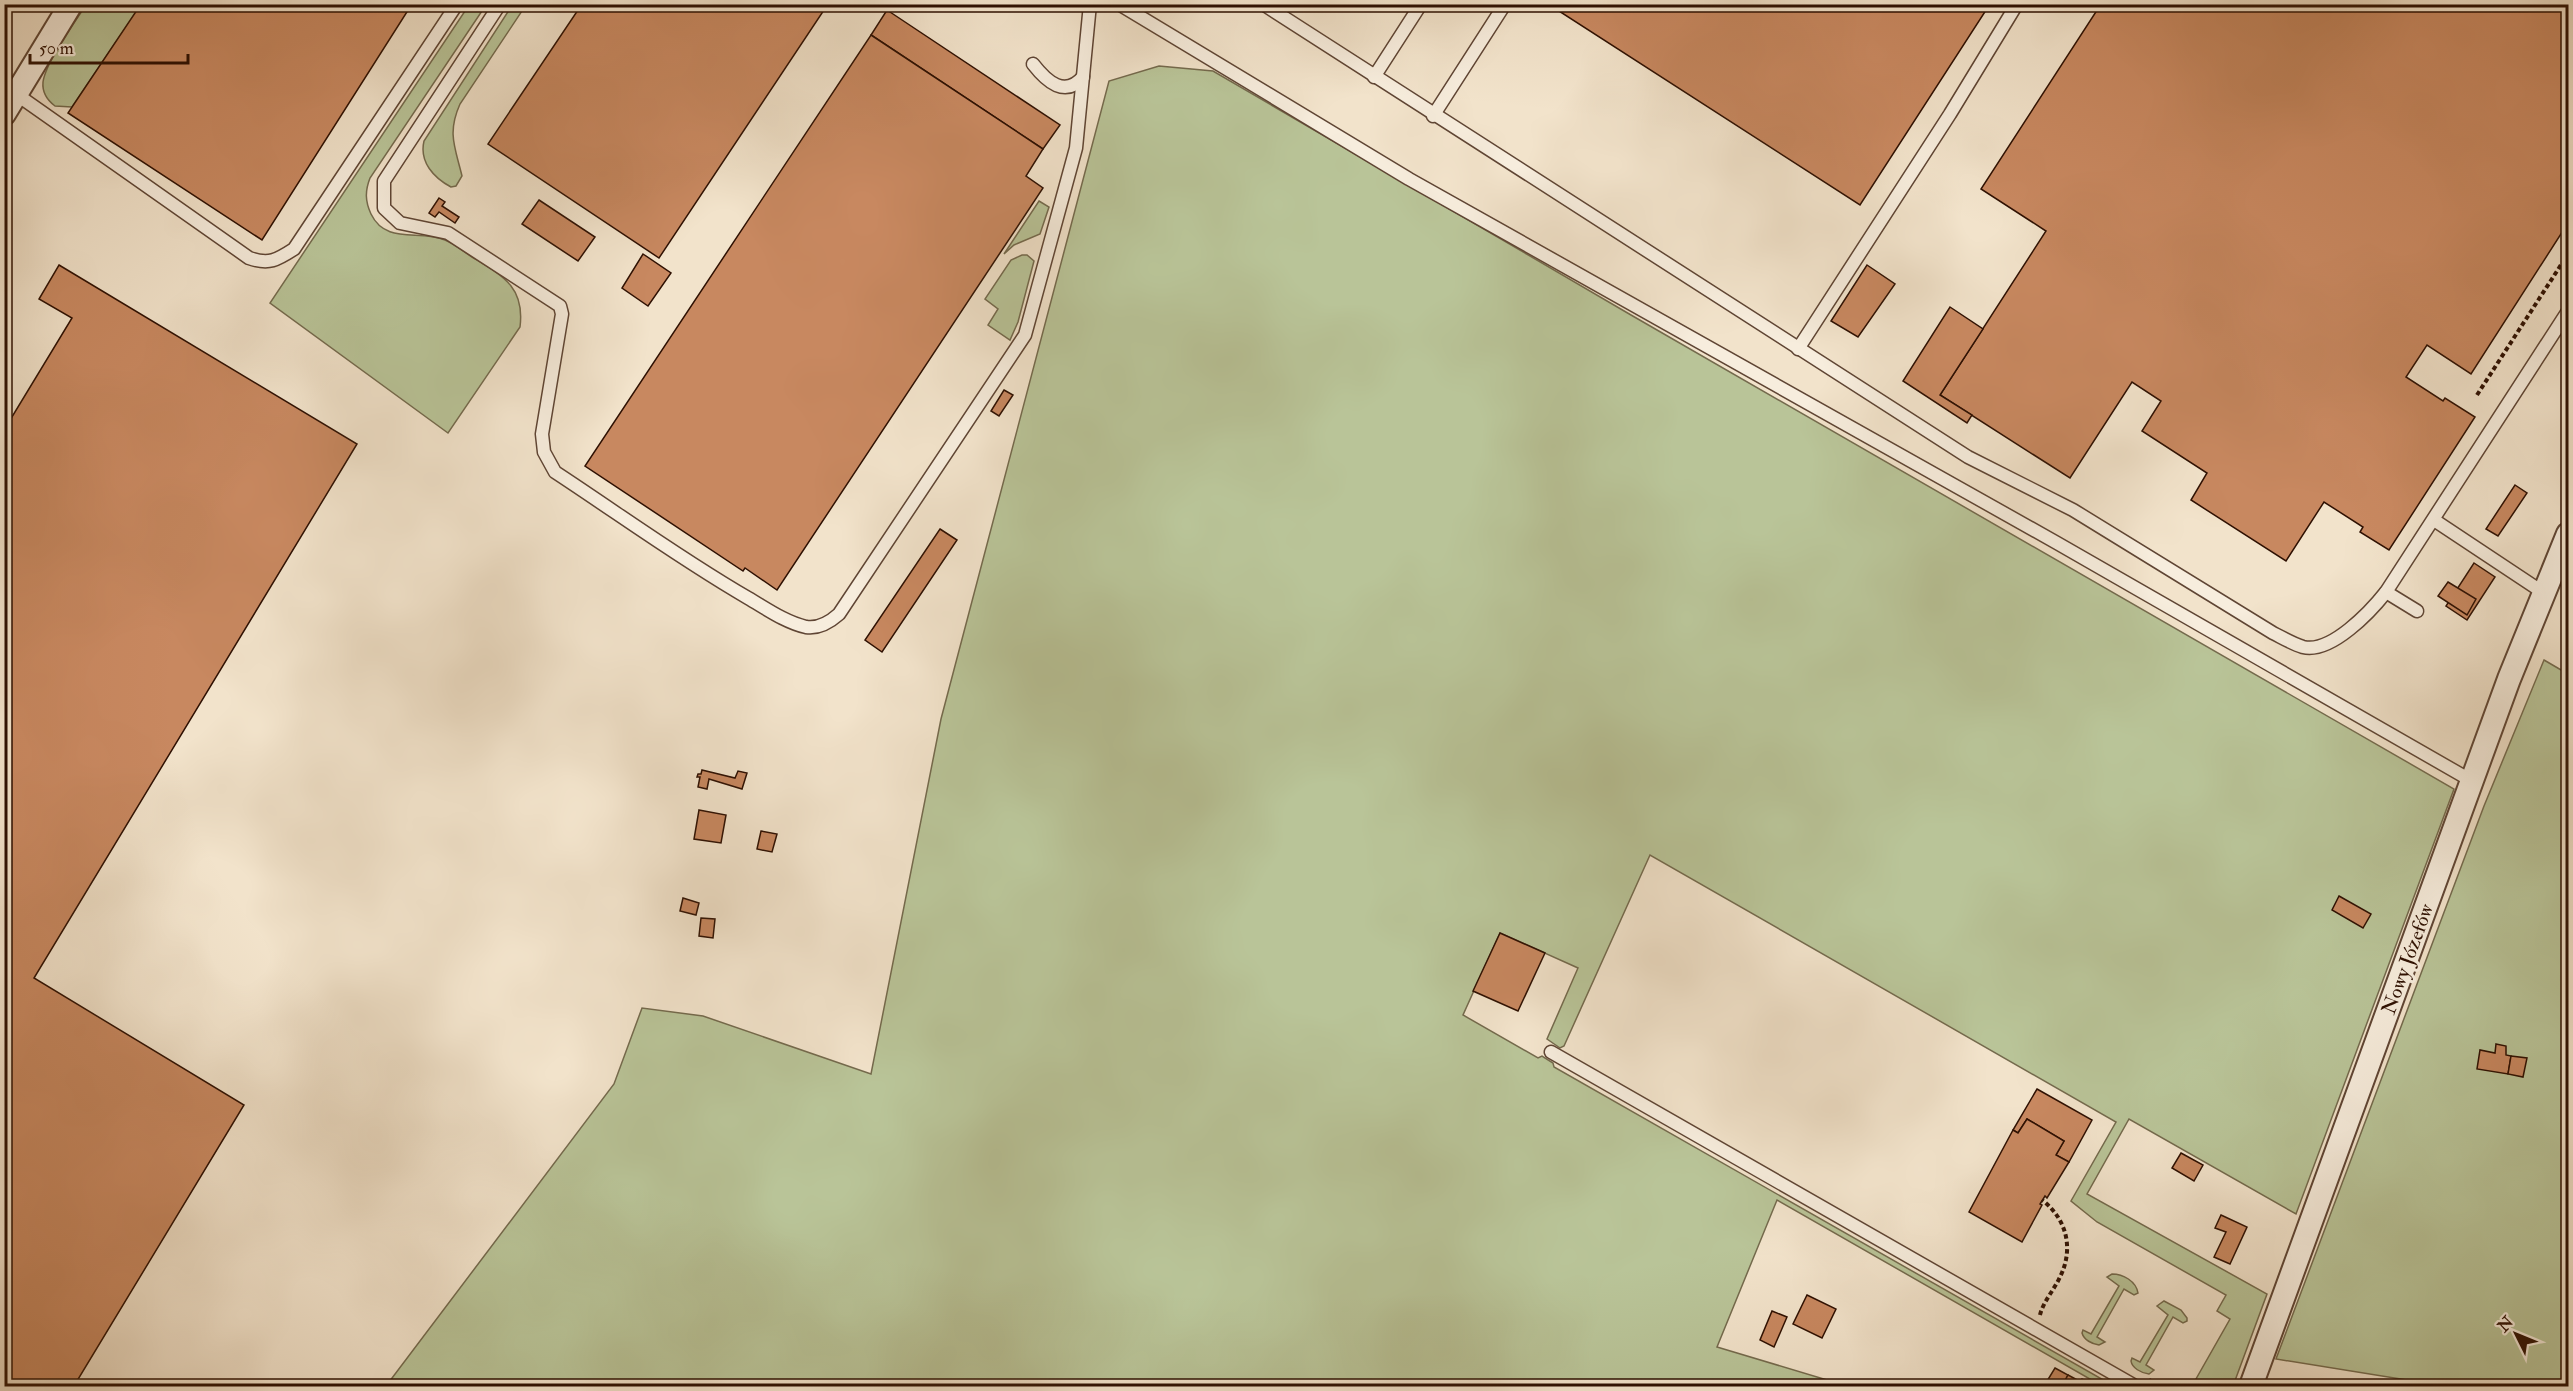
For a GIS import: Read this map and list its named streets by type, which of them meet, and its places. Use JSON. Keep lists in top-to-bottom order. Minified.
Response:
{"streets":{"street":["Nowy Józefów"]},"scale_bar":"50 m","north":"top left"}
